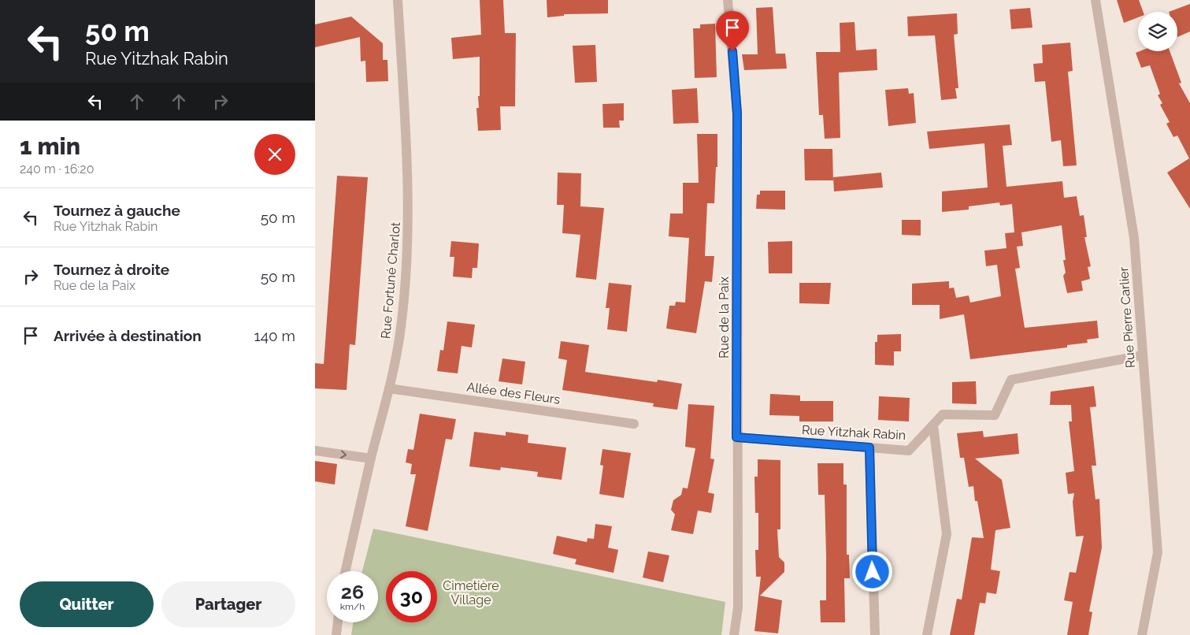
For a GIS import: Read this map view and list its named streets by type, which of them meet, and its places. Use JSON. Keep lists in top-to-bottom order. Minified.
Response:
{"streets":{"street":["Rue Fortuné Charlot","Rue de la Paix","Rue Pierre Carlier","Allée des Fleurs","Rue Yitzhak Rabin"]},"crossings":[["Rue Fortuné Charlot","Allée des Fleurs"],["Rue de la Paix","Rue Yitzhak Rabin"],["Rue Pierre Carlier","Rue Yitzhak Rabin"]],"parks":["Cimetière Village"],"page":{"turn":["50 m","Rue Yitzhak Rabin"],"heading":["1 min","240 m · 16:20"],"list":[{"name":"Tournez à gauche","note":"Rue Yitzhak Rabin","value":"50 m"},{"name":"Tournez à droite","note":"Rue de la Paix","value":"50 m"},{"name":"Arrivée à destination","value":"140 m"}],"speed":"26 km/h","limit":"30","buttons":["Quitter","Partager"]}}
